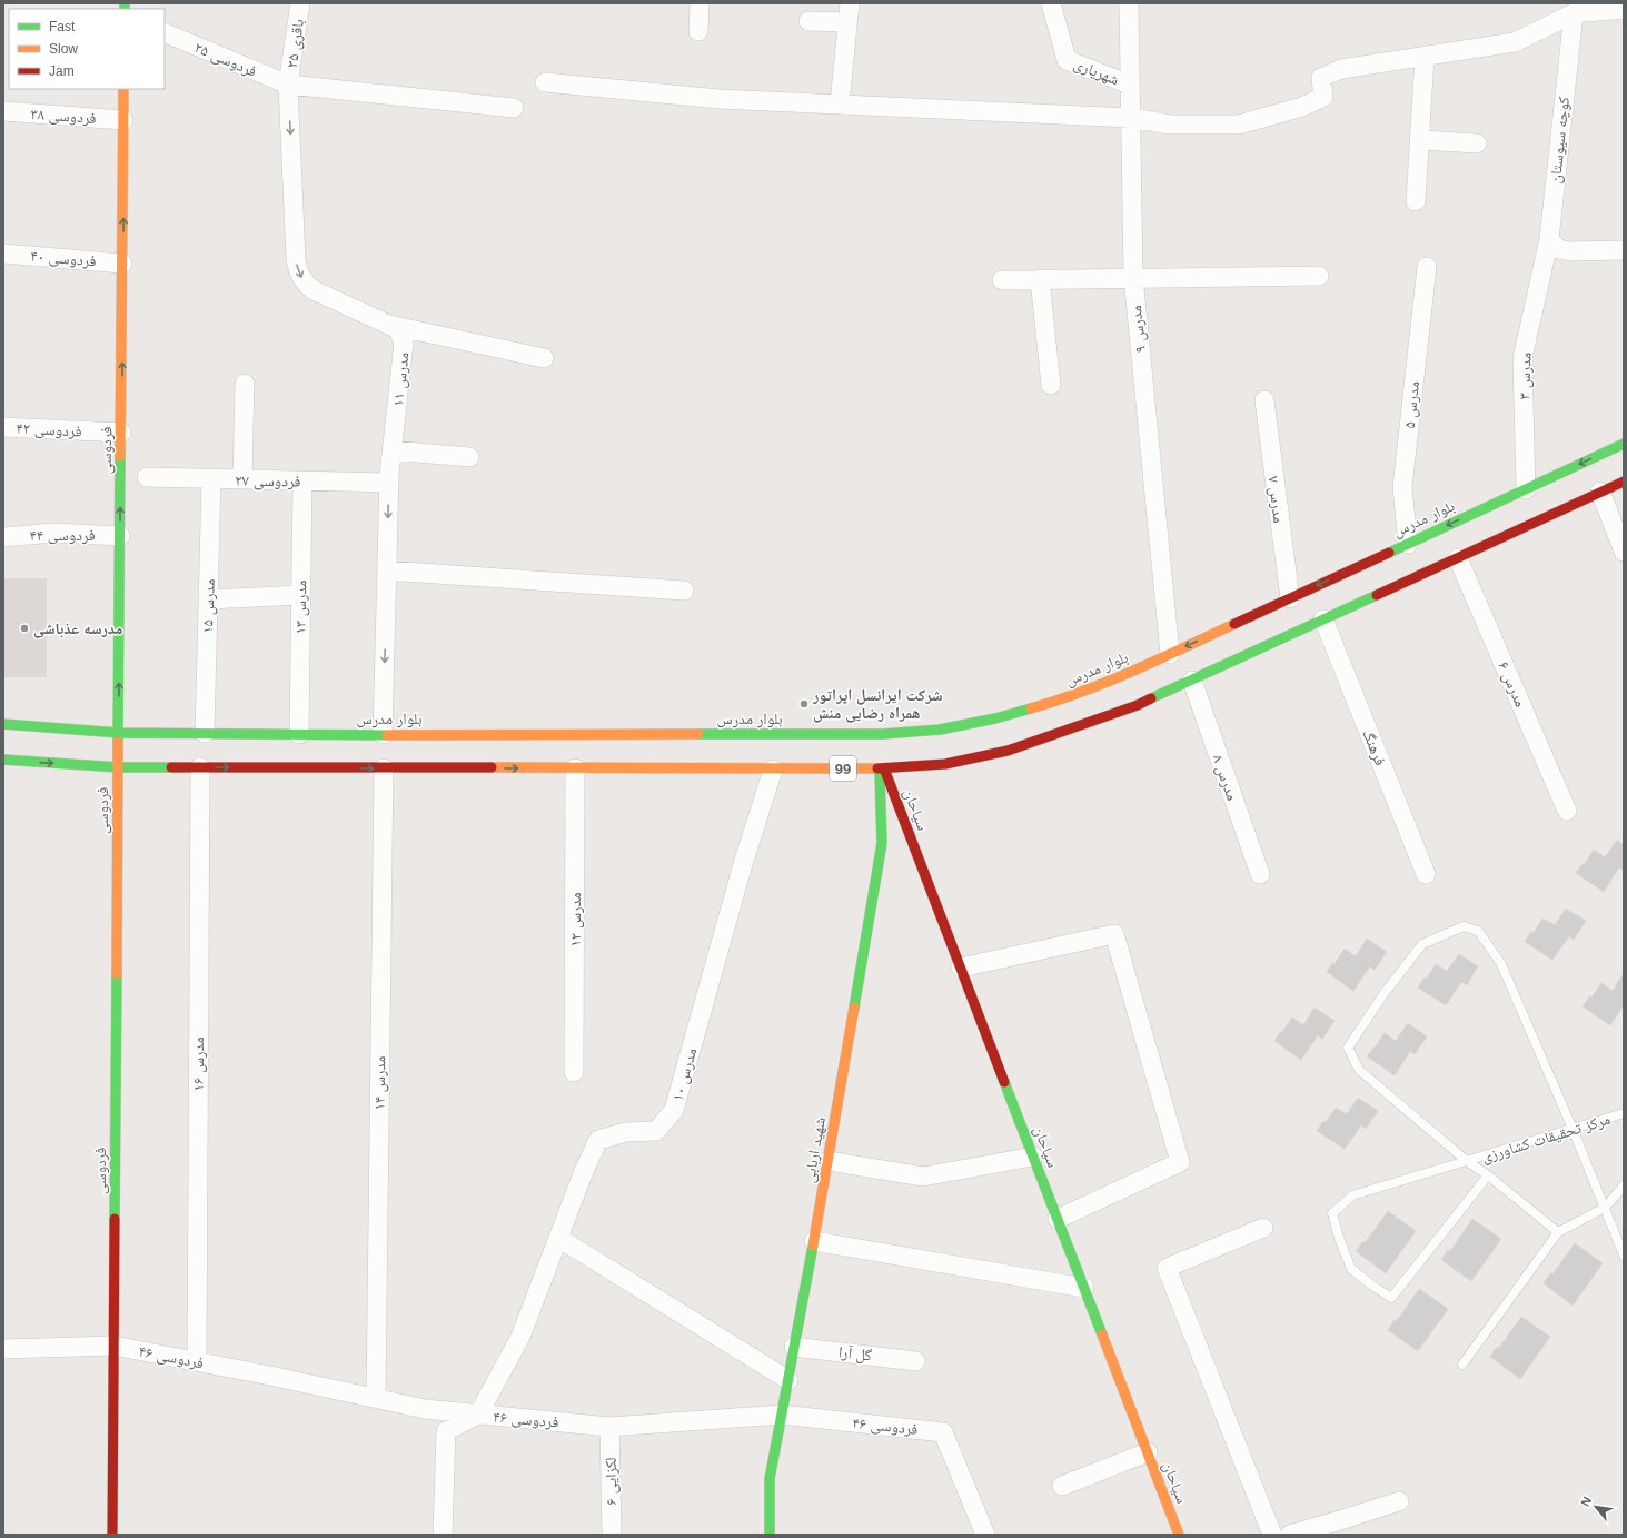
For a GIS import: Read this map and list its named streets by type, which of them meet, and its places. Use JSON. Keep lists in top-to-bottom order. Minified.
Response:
{"streets":{"main road":["فردوسی","بلوار مدرس","99","سیاحان","شهید اربابی"],"street":["باقری ۳۵","فردوسی ۲۵","شهریاری","فردوسی ۳۸","کوچه سیوستان","فردوسی ۴۰","مدرس ۹","مدرس ۳","مدرس ۱۱","مدرس ۵","فردوسی ۴۲","فردوسی ۲۷","مدرس ۷","فردوسی ۴۴","مدرس ۱۵","مدرس ۱۳","مدرس ۶","فرهنگ","مدرس ۸","مدرس ۱۲","مدرس ۱۶","مدرس ۱۰","مدرس ۱۴","گل آرا","فردوسی ۴۶","لکزایی ۶"],"lane":["مرکز تحقیقات کشاورزی"]},"crossings":[["باقری ۳۵","فردوسی ۲۵"],["باقری ۳۵","مدرس ۱۱"],["فردوسی ۲۵","مدرس ۱۱"],["شهریاری","مدرس ۹"],["فردوسی ۳۸","فردوسی"],["کوچه سیوستان","مدرس ۳"],["فردوسی ۴۰","فردوسی"],["مدرس ۹","بلوار مدرس"],["مدرس ۳","بلوار مدرس"],["مدرس ۱۱","فردوسی ۲۷"],["مدرس ۱۱","بلوار مدرس"],["مدرس ۵","بلوار مدرس"],["فردوسی ۴۲","فردوسی"],["فردوسی","بلوار مدرس"],["فردوسی","فردوسی ۴۴"],["فردوسی","99"],["فردوسی","فردوسی ۴۶"],["فردوسی ۲۷","مدرس ۱۵"],["فردوسی ۲۷","مدرس ۱۳"],["مدرس ۷","بلوار مدرس"],["بلوار مدرس","مدرس ۱۵"],["بلوار مدرس","مدرس ۱۳"],["مدرس ۶","99"],["فرهنگ","99"],["99","مدرس ۸"],["99","سیاحان"],["99","مدرس ۱۲"],["99","مدرس ۱۶"],["99","مدرس ۱۰"],["99","مدرس ۱۴"],["99","شهید اربابی"],["سیاحان","شهید اربابی"],["مدرس ۱۶","فردوسی ۴۶"],["مدرس ۱۰","فردوسی ۴۶"],["مدرس ۱۴","فردوسی ۴۶"],["شهید اربابی","گل آرا"],["شهید اربابی","فردوسی ۴۶"],["فردوسی ۴۶","لکزایی ۶"]],"one_way":["مدرس ۱۱","فردوسی"],"places":["مدرسه عذباشی","شرکت ایرانسل اپراتور همراه رضایی منش"],"legend":["Fast","Slow","Jam"],"north":"top left"}
